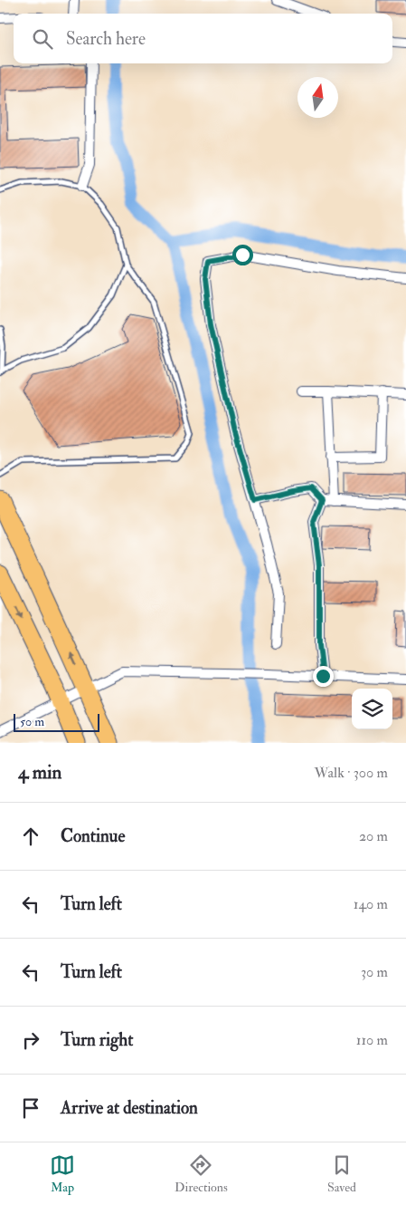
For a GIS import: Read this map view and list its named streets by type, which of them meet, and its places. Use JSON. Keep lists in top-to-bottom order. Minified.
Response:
{"scale_bar":"50 m","north":"top","page":{"search":"Search here","scale":"50 m","heading":["4 min","Walk · 300 m"],"list":[["Continue","20 m"],["Turn left","140 m"],["Turn left","30 m"],["Turn right","110 m"],"Arrive at destination"],"nav":["Map","Directions","Saved"]}}
